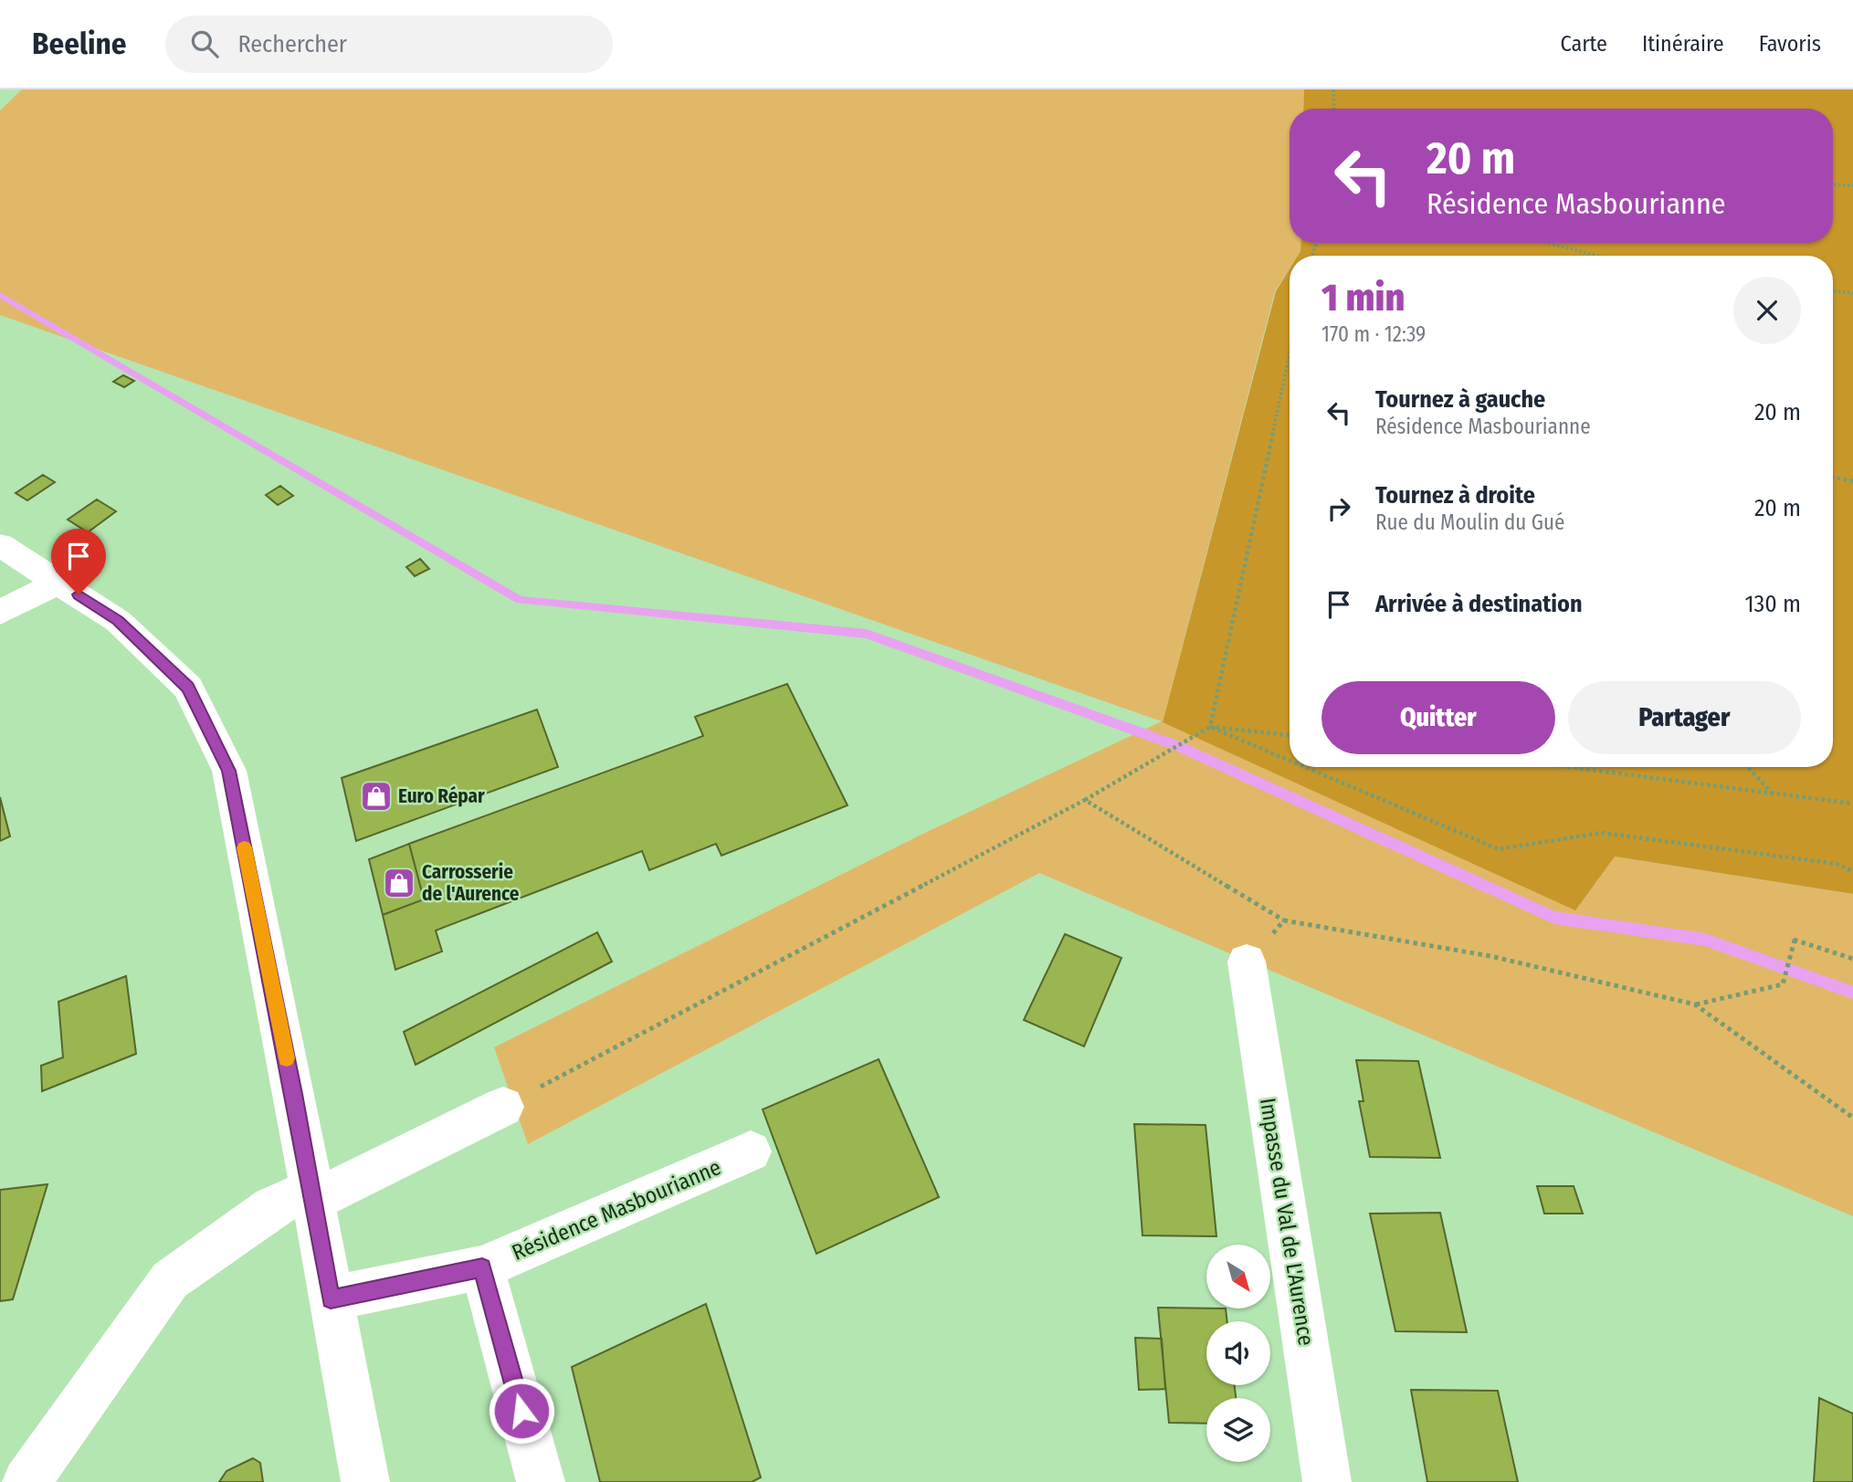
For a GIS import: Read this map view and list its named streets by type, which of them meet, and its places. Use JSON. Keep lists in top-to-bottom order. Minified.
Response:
{"streets":{"street":["Résidence Masbourianne","Impasse du Val de L'Aurence"]},"places":{"shop":["Euro Répar","Carrosserie de l'Aurence"]},"north":"bottom right","page":{"header":"Beeline","search":"Rechercher","nav":["Carte","Itinéraire","Favoris"],"turn":["20 m","Résidence Masbourianne"],"heading":["1 min","170 m · 12:39"],"list":[{"name":"Tournez à gauche","note":"Résidence Masbourianne","value":"20 m"},{"name":"Tournez à droite","note":"Rue du Moulin du Gué","value":"20 m"},{"name":"Arrivée à destination","value":"130 m"}],"buttons":["Quitter","Partager"]}}
